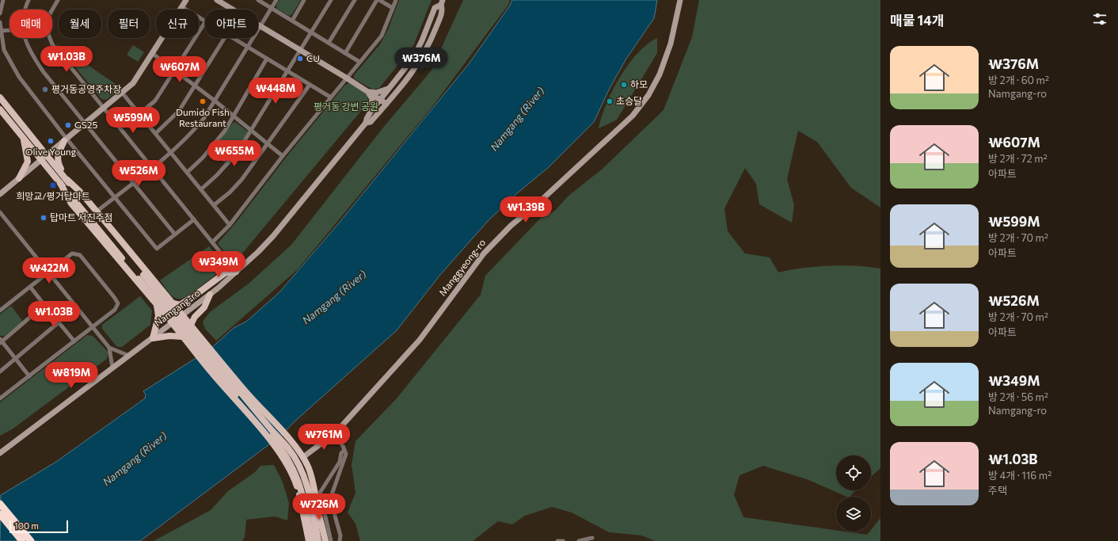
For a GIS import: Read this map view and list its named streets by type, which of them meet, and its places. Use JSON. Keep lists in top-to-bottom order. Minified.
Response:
{"streets":{"street":["Manggyeong-ro","Namgang-ro"]},"water":["Namgang (River)"],"parks":["평거동 강변 공원"],"places":{"other":["CU","하모","평거동공영주차장","Dumido Fish Restaurant","초승달","GS25","Olive Young","탑마트 서진주점"],"transit":["희망교/평거탑마트"]},"scale_bar":"100 m","page":{"heading":"매물 14개","chip":["매매","월세","필터","신규","아파트"],"list":[{"name":"₩376M","note":"방 2개 · 60 m² · Namgang-ro"},{"name":"₩607M","note":"방 2개 · 72 m² · 아파트"},{"name":"₩599M","note":"방 2개 · 70 m² · 아파트"},{"name":"₩526M","note":"방 2개 · 70 m² · 아파트"},{"name":"₩349M","note":"방 2개 · 56 m² · Namgang-ro"},{"name":"₩1.03B","note":"방 4개 · 116 m² · 주택"}],"price":["₩1.03B","₩376M","₩607M","₩448M","₩599M","₩655M","₩526M","₩1.39B","₩349M","₩422M","₩1.03B","₩819M","₩761M","₩726M"],"scale":"100 m"}}
